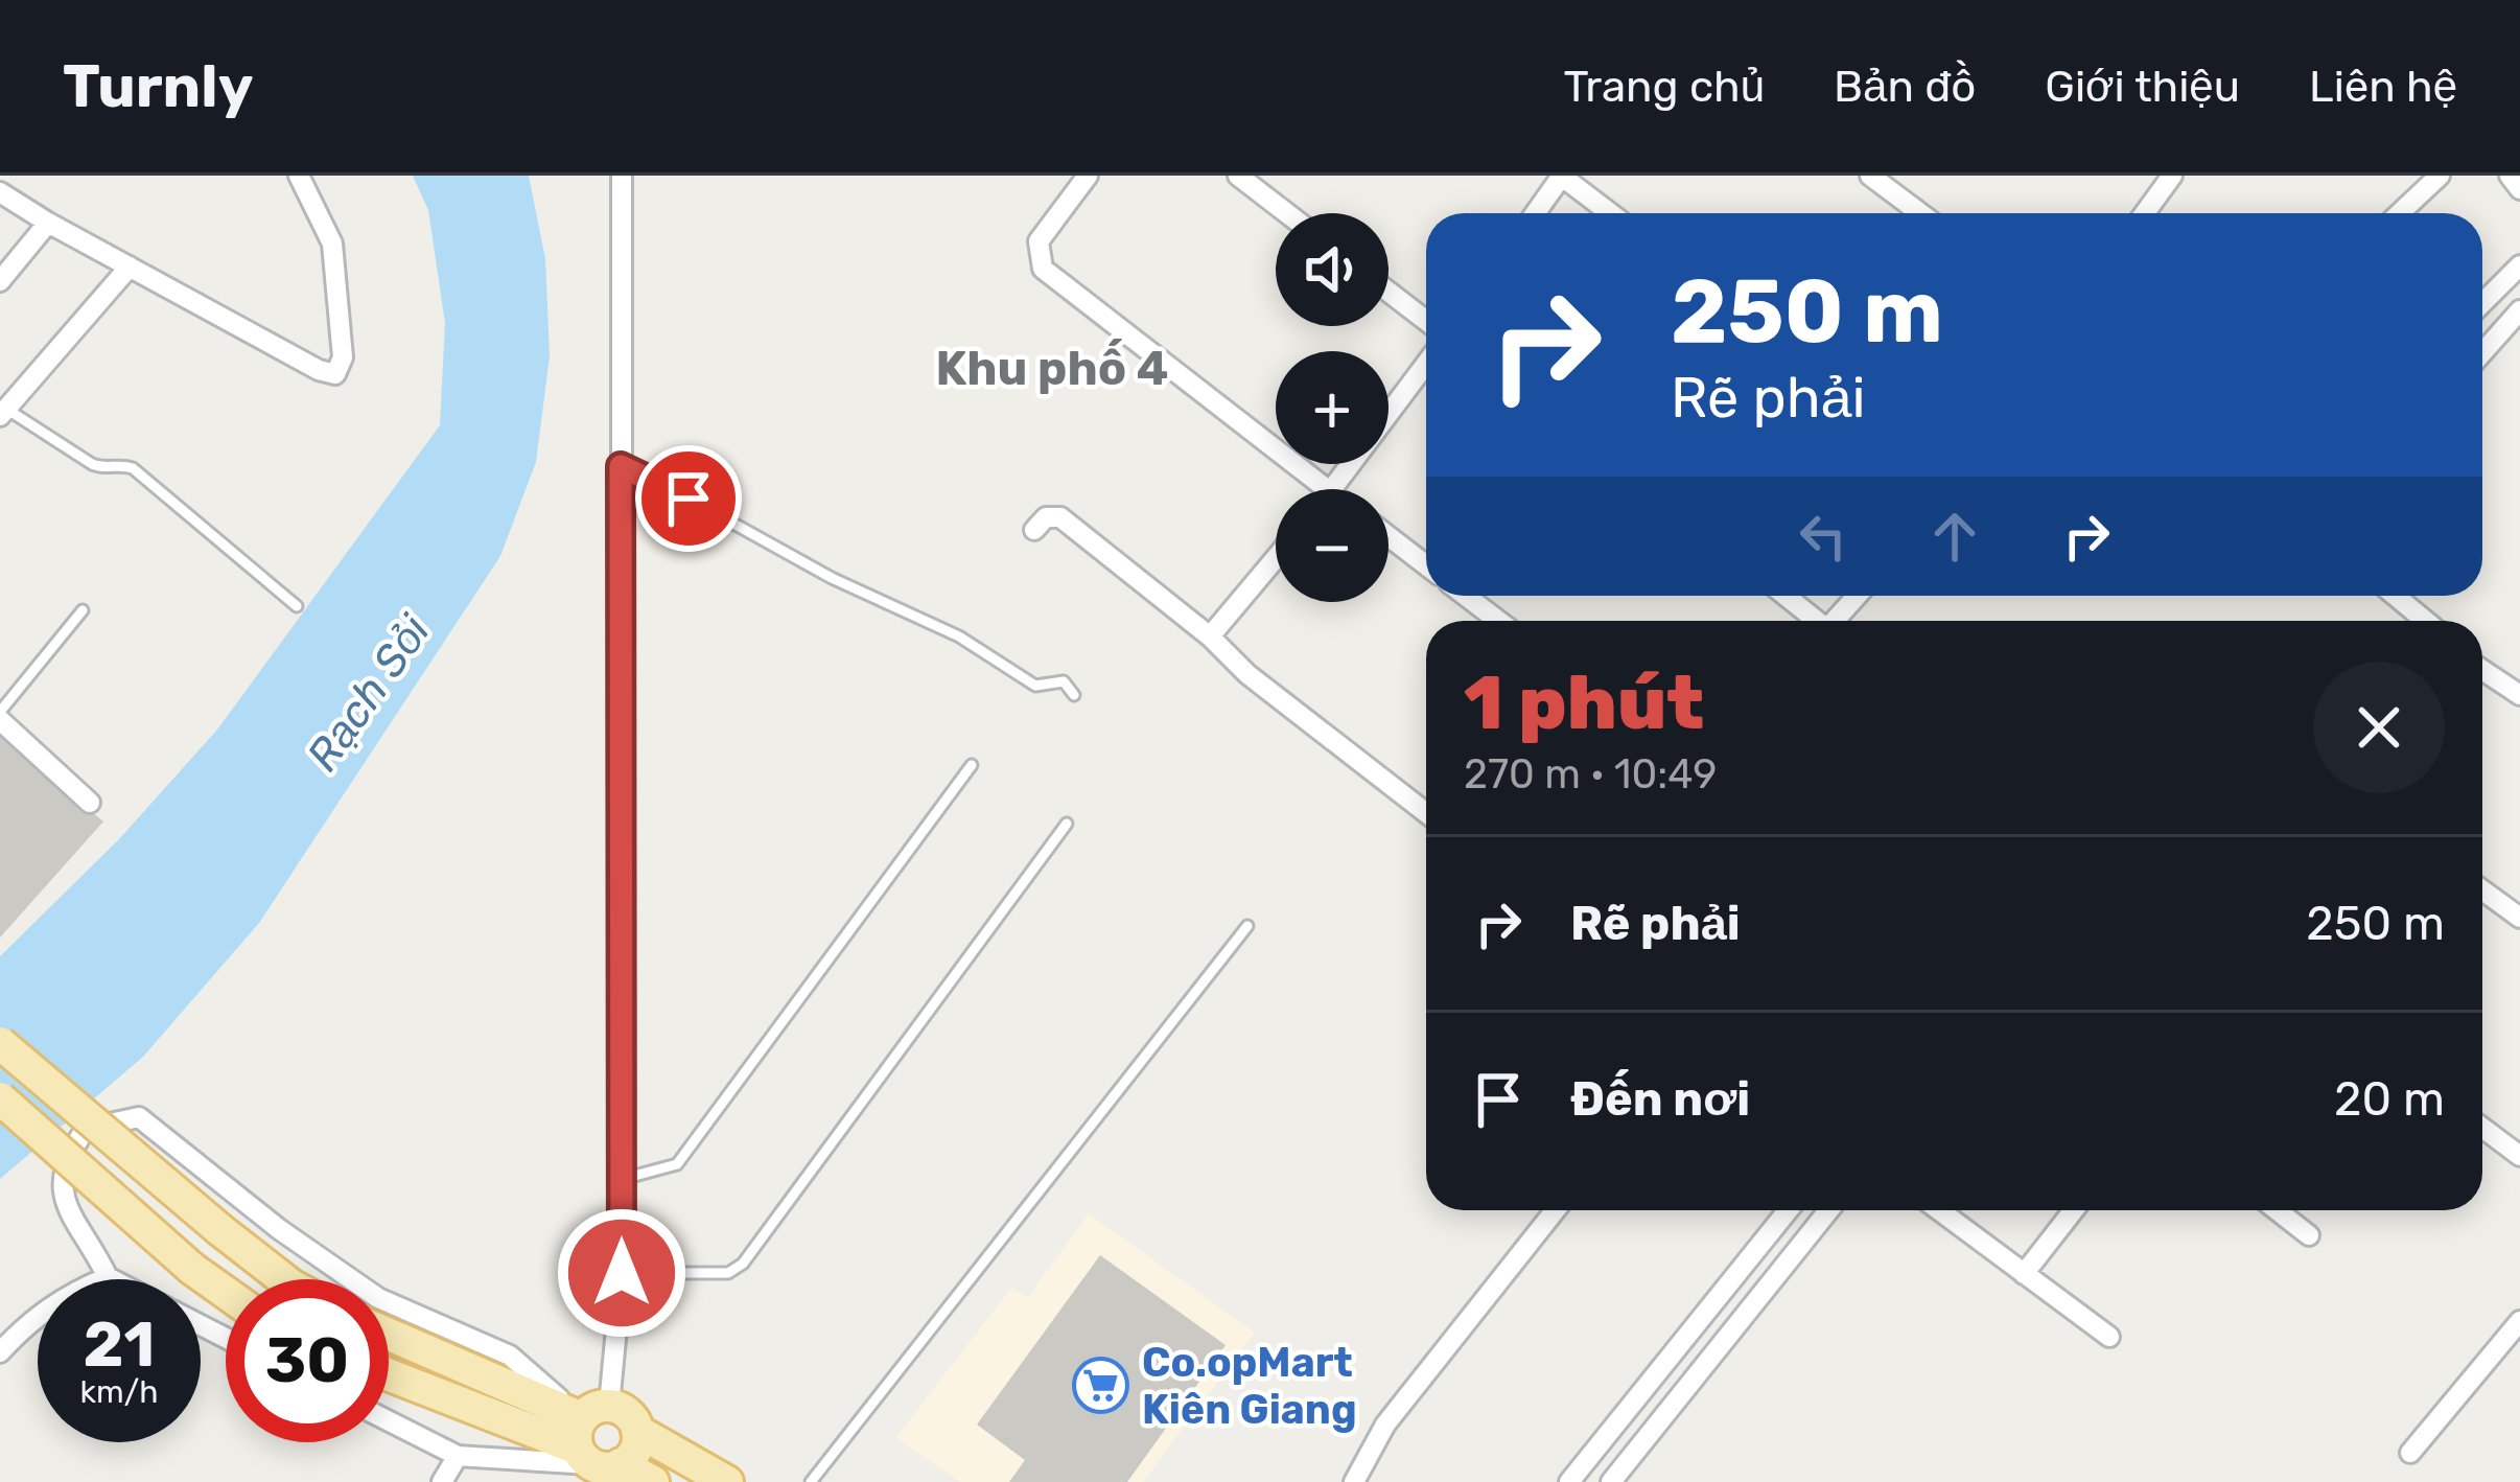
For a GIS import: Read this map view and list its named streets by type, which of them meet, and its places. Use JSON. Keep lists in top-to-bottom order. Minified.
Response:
{"districts":["Khu phố 4"],"water":["Rạch Sỏi"],"places":{"supermarket":["Co.opMart Kiên Giang"]},"page":{"header":"Turnly","nav":["Trang chủ","Bản đồ","Giới thiệu","Liên hệ"],"map_buttons":["+","−"],"turn":["250 m","Rẽ phải"],"heading":["1 phút","270 m · 10:49"],"list":[{"name":"Rẽ phải","value":"250 m"},{"name":"Đến nơi","value":"20 m"}],"speed":"21 km/h","limit":"30"}}
